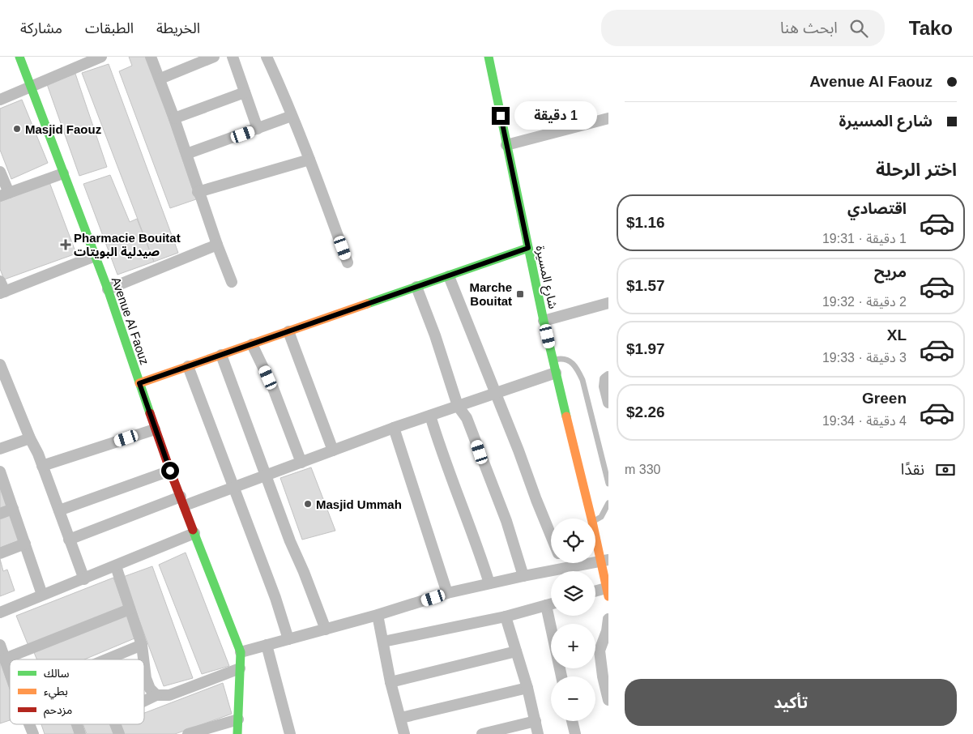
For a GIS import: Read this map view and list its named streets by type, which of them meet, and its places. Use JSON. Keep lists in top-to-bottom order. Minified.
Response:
{"streets":{"street":["شارع المسيرة","Avenue Al Faouz"]},"places":{"other":["Masjid Faouz","Masjid Ummah"],"health":["Pharmacie Bouitat صيدلية البويتات"],"transit":["Marche Bouitat"]},"legend":["سالك","بطيء","مزدحم"],"page":{"header":"Tako","search":"ابحث هنا","nav":["الخريطة","الطبقات","مشاركة"],"banner":["Avenue Al Faouz","شارع المسيرة"],"bubble":"1 دقيقة","heading":"اختر الرحلة","list":[{"name":"اقتصادي","note":"1 دقيقة · 19:31","value":"$1.16"},{"name":"مريح","note":"2 دقيقة · 19:32","value":"$1.57"},{"name":"XL","note":"3 دقيقة · 19:33","value":"$1.97"},{"name":"Green","note":"4 دقيقة · 19:34","value":"$2.26"}],"pay":["نقدًا","330 m"],"map_buttons":["+","−"],"buttons":"تأكيد"}}
